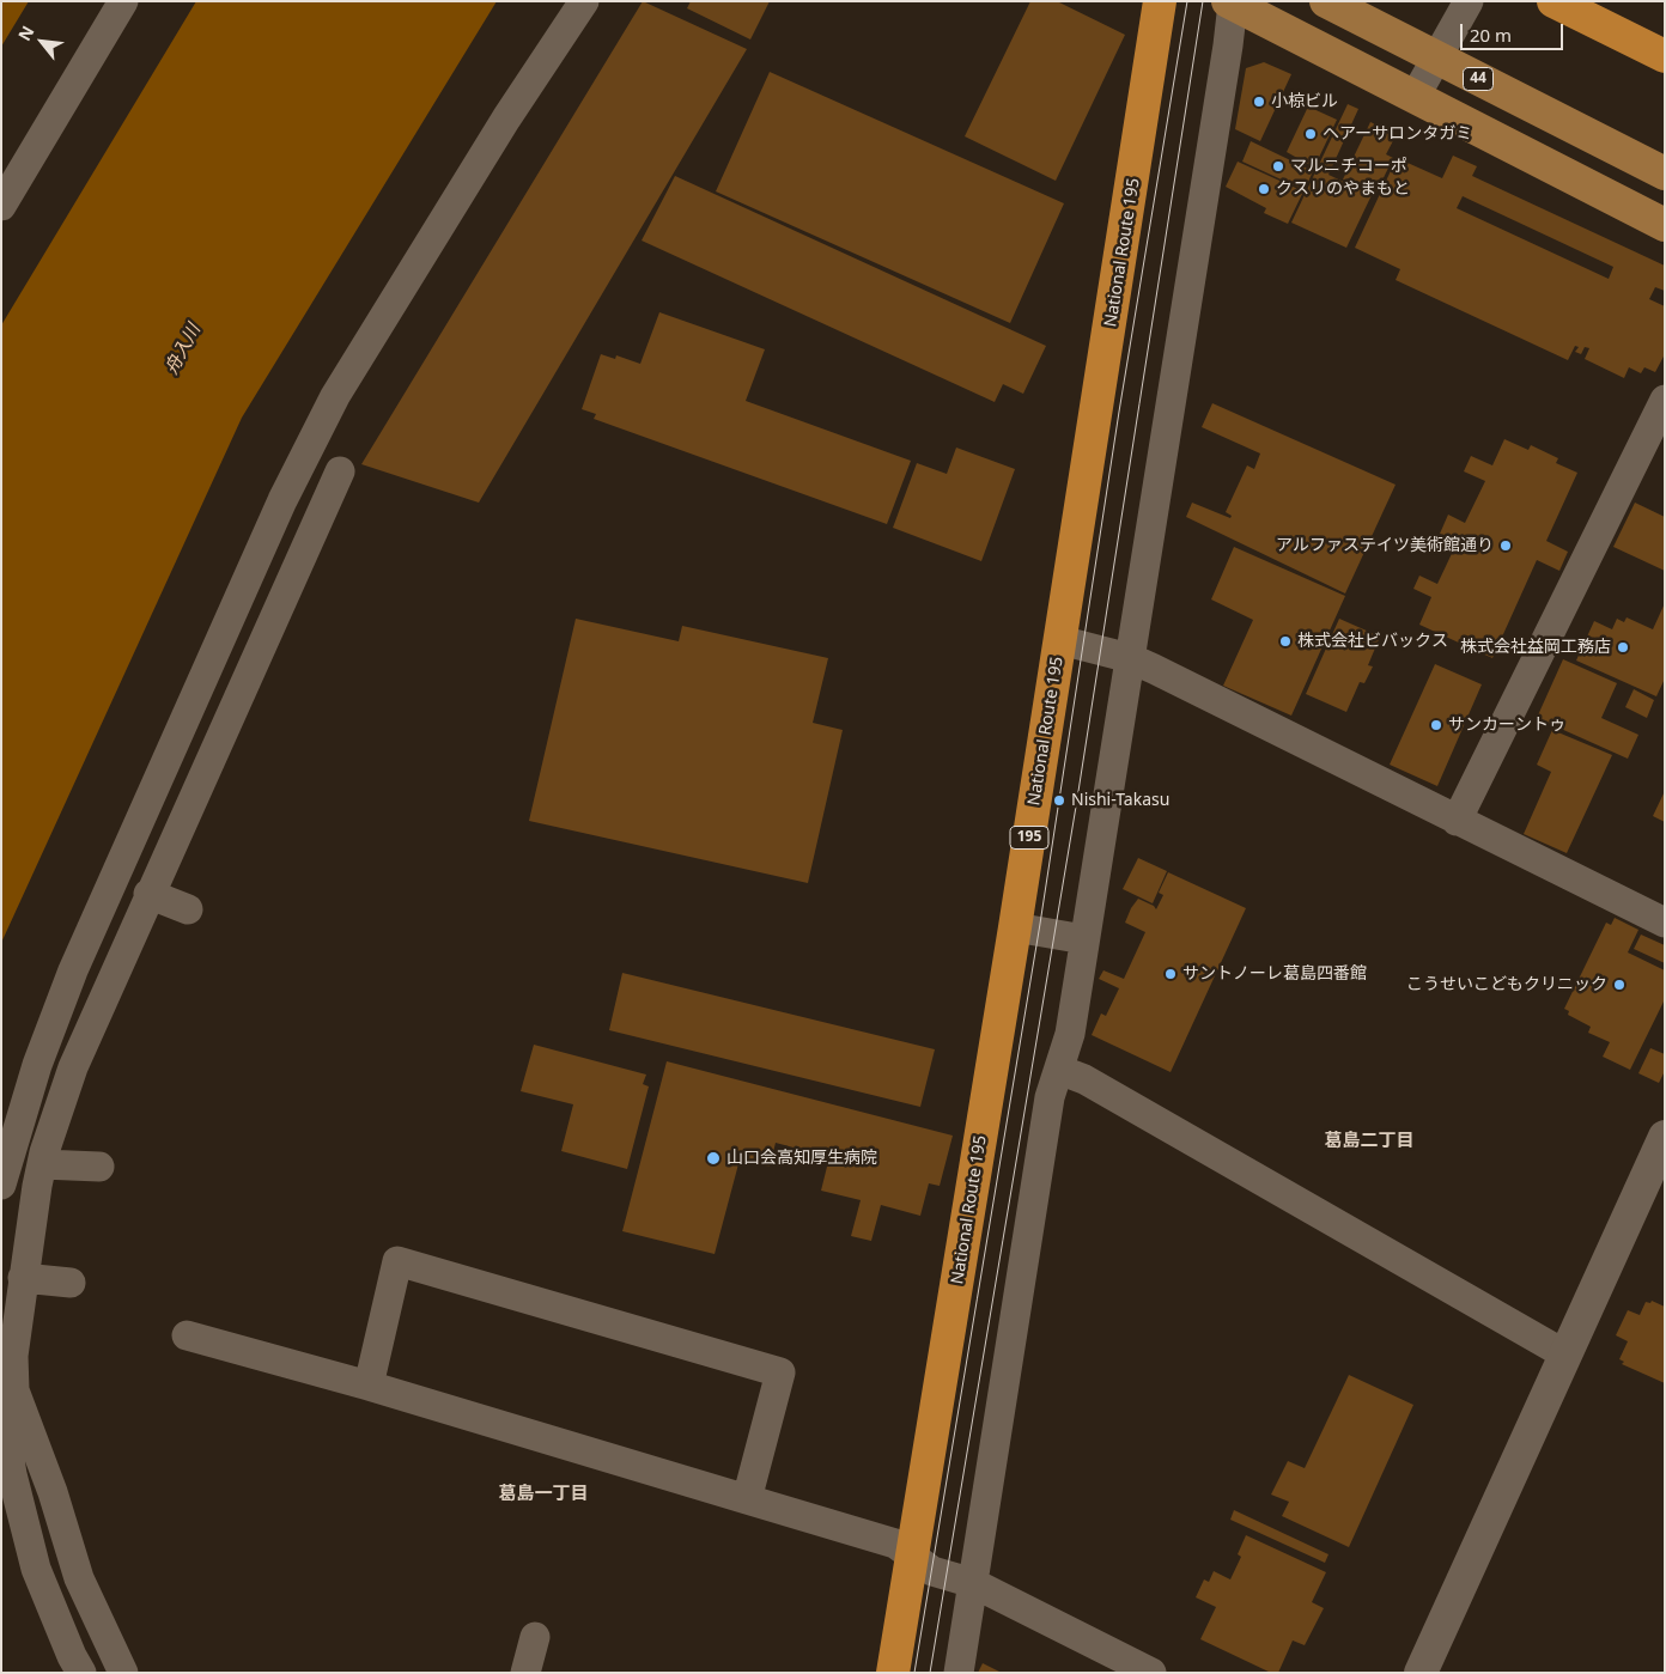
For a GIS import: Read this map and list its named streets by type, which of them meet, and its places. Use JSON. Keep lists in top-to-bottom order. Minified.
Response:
{"streets":{"highway":["National Route 195","195"],"main road":["44"]},"districts":["葛島二丁目","葛島一丁目"],"water":["舟入川"],"places":["小椋ビル","ヘアーサロンタガミ","マルニチコーポ","クスリのやまもと","アルファステイツ美術館通り","株式会社ビバックス","株式会社益岡工務店","サンカーントゥ","Nishi-Takasu","サントノーレ葛島四番館","こうせいこどもクリニック","山口会高知厚生病院"],"scale_bar":"20 m","north":"top left"}
